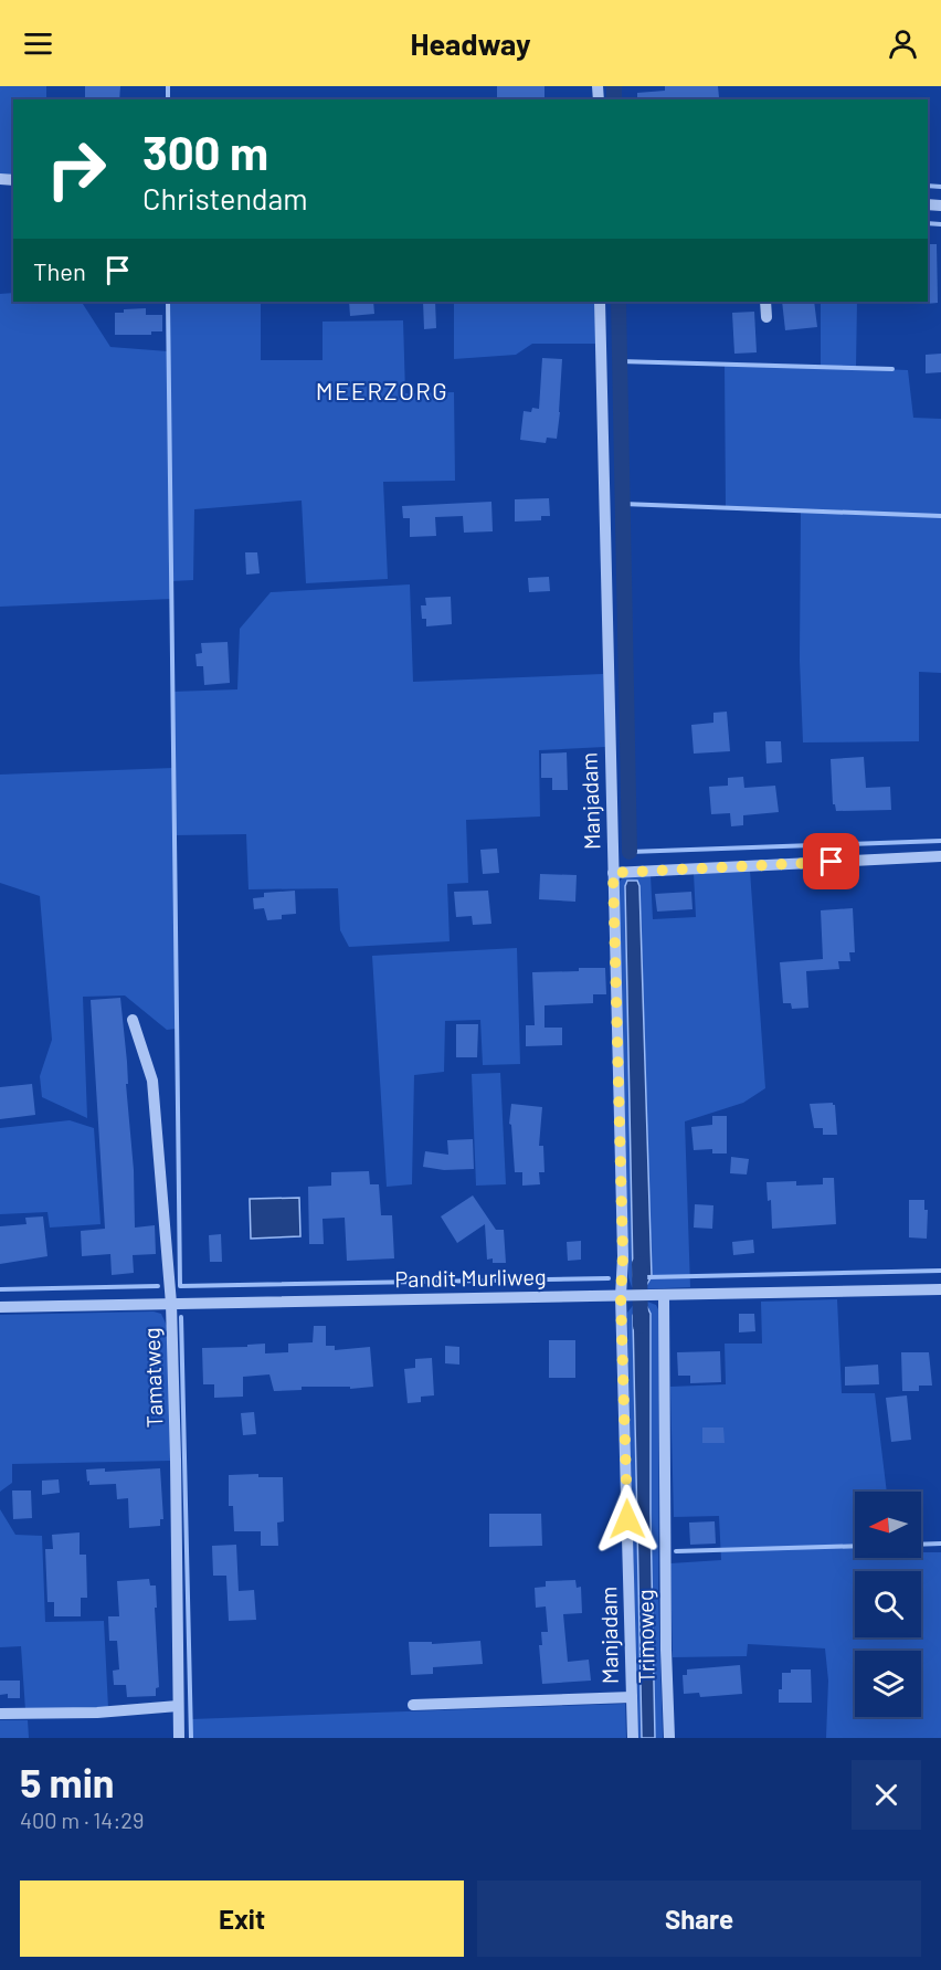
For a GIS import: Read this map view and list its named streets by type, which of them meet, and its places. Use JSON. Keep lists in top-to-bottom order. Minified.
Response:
{"streets":{"street":["Manjadam","Pandit Murliweg","Tamatweg","Trimoweg"]},"crossings":[["Manjadam","Pandit Murliweg"],["Pandit Murliweg","Tamatweg"],["Pandit Murliweg","Trimoweg"]],"districts":["MEERZORG"],"north":"left","page":{"header":"Headway","turn":["300 m","Christendam"],"then":"Then","heading":["5 min","400 m · 14:29"],"buttons":["Exit","Share"]}}
